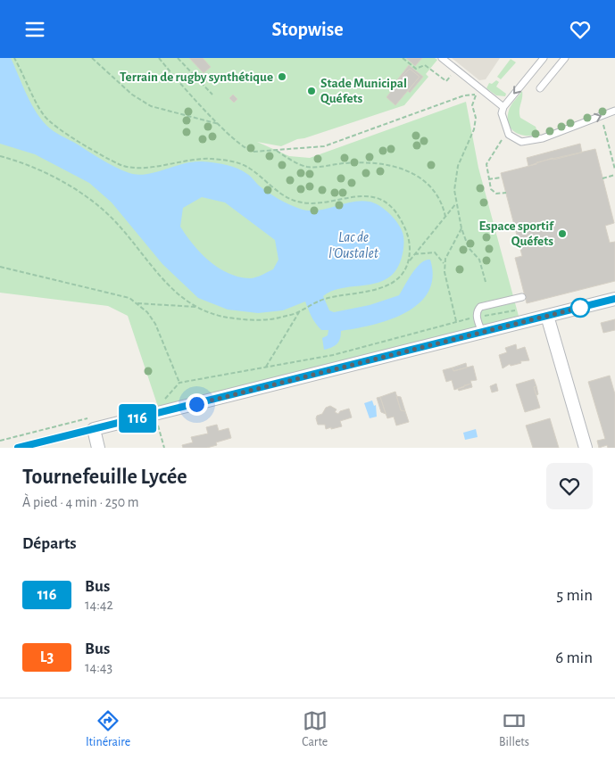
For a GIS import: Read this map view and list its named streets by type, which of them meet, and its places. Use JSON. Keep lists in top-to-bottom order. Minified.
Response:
{"water":["Lac de l'Oustalet"],"places":["Terrain de rugby synthétique","Stade Municipal Quéfets","Espace sportif Quéfets"],"lines":["bus line 116"],"page":{"header":"Stopwise","on_map":"116","heading":[["Tournefeuille Lycée","À pied · 4 min · 250 m"],"Départs"],"list":[{"mark":"116","name":"Bus","note":"14:42","value":"5 min"},{"mark":"L3","name":"Bus","note":"14:43","value":"6 min"}],"tabs":["Itinéraire","Carte","Billets"]}}
